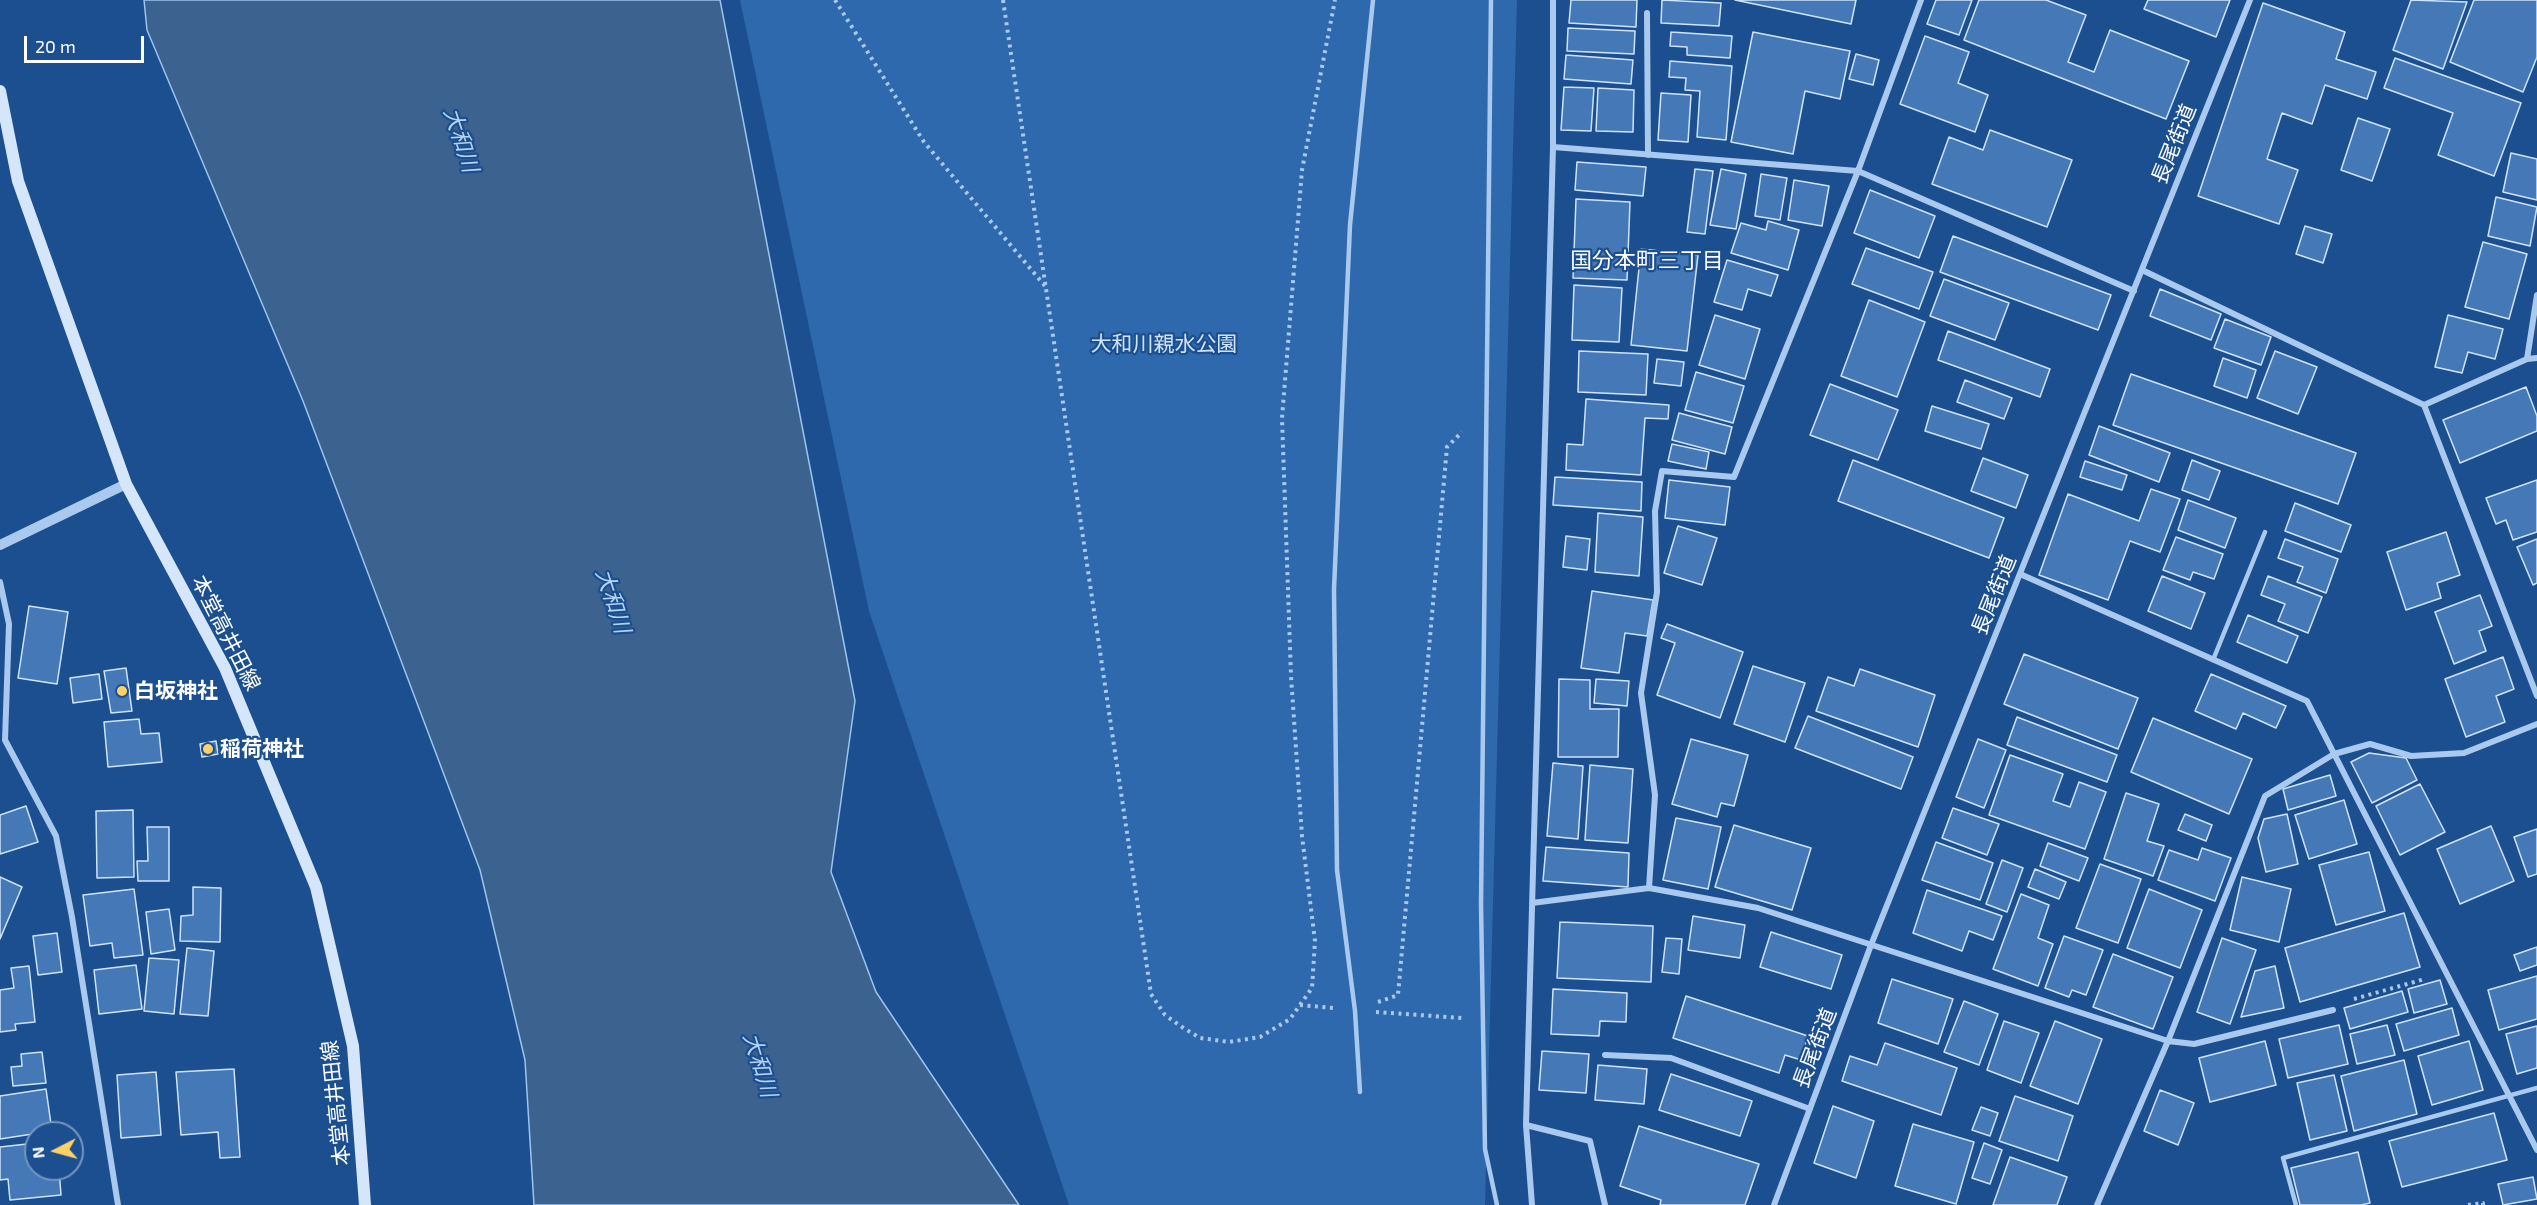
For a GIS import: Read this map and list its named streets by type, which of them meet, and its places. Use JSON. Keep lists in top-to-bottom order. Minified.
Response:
{"streets":{"main road":["本堂高井田線"],"street":["長尾街道"]},"districts":["国分本町三丁目"],"water":["大和川"],"parks":["大和川親水公園"],"places":["白坂神社","稲荷神社"],"scale_bar":"20 m","north":"left"}
